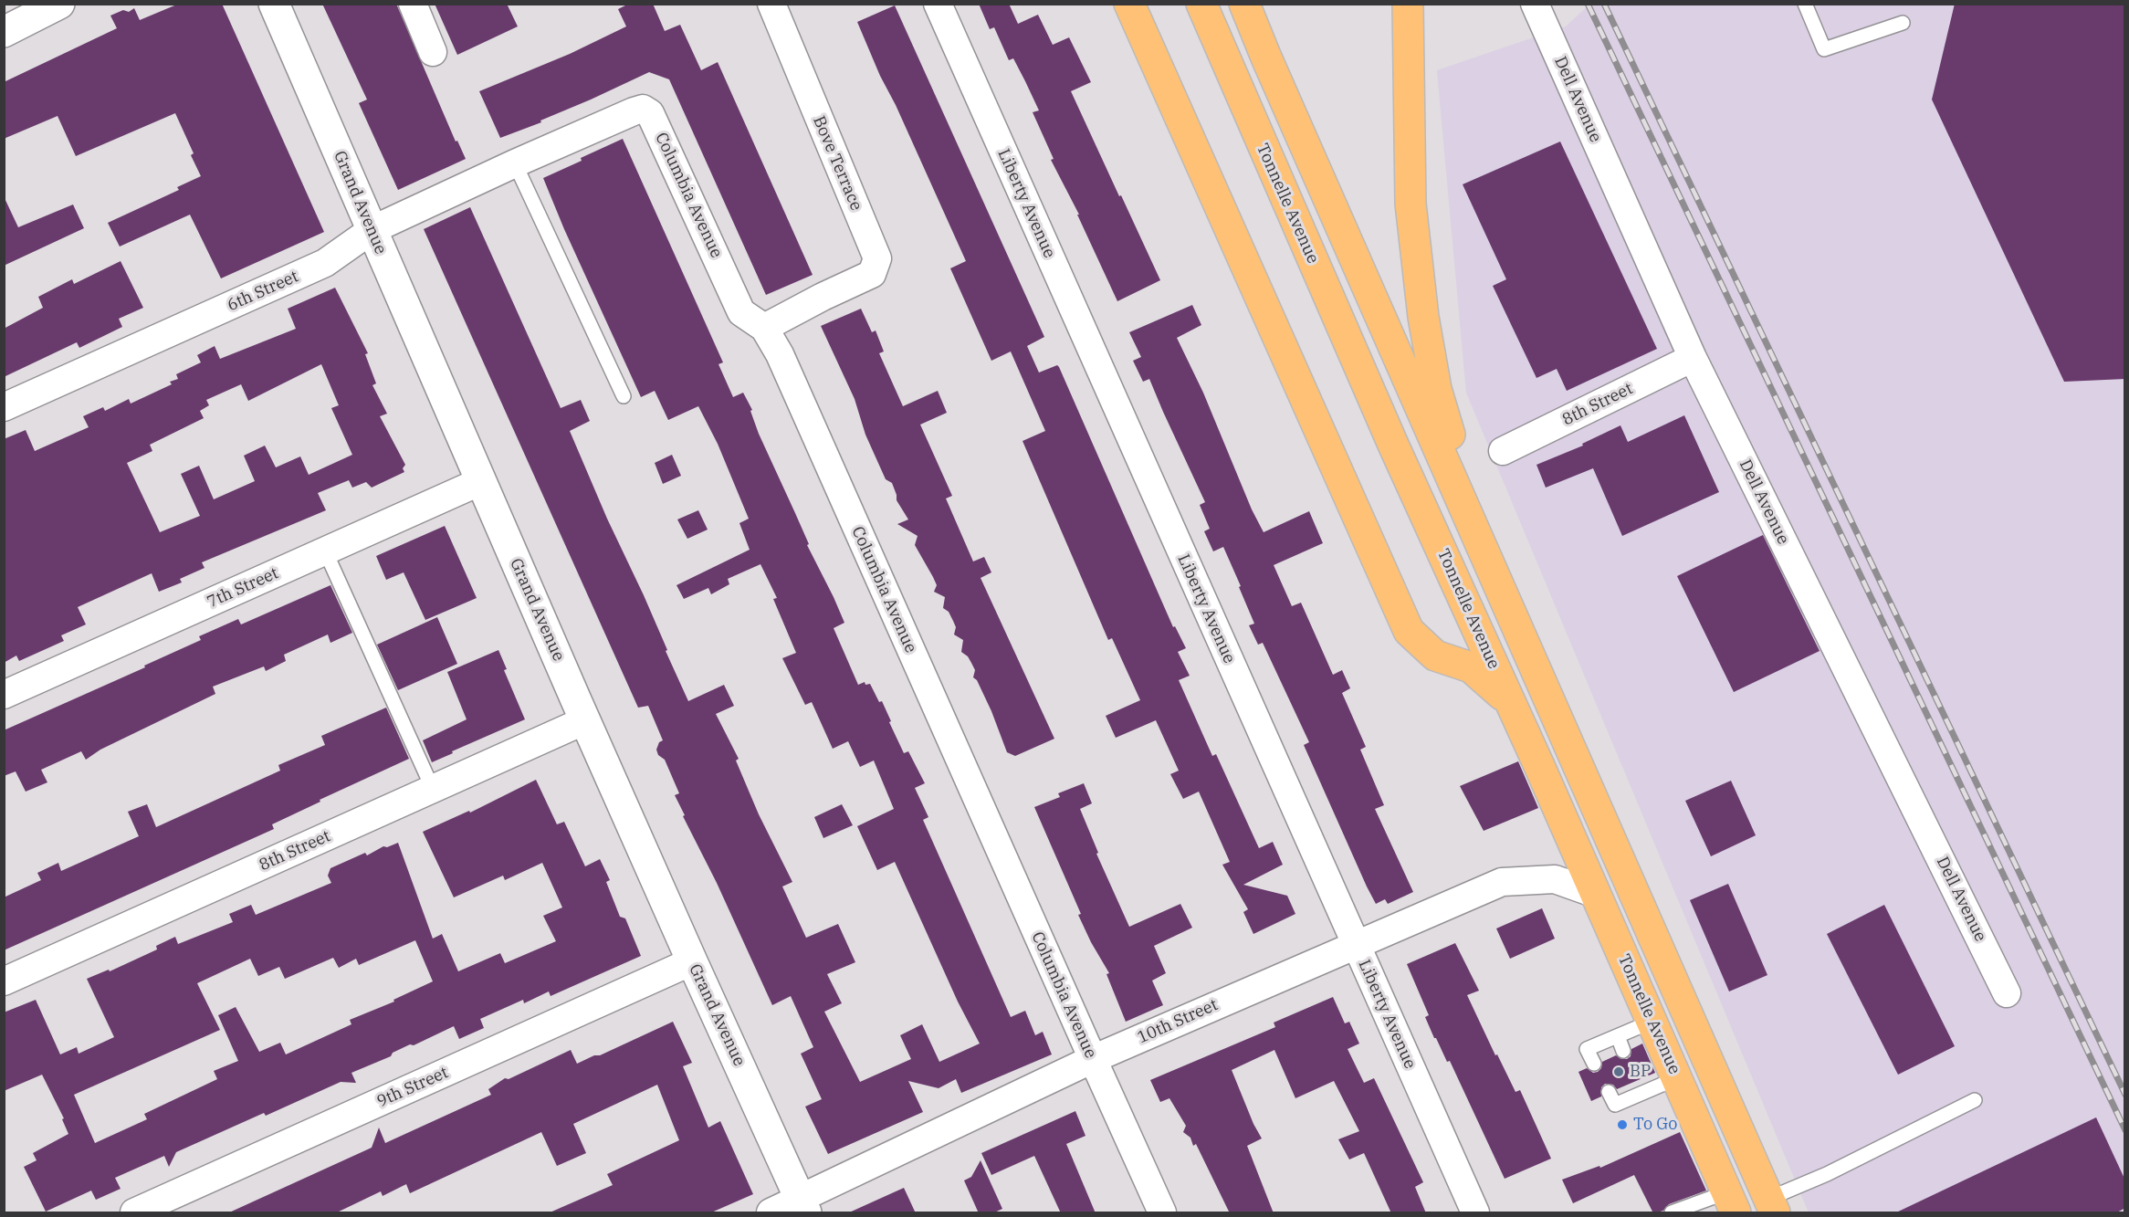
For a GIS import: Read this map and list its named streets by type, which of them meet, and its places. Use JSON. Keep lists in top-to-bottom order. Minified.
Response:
{"streets":{"highway":["Tonnelle Avenue"],"street":["Dell Avenue","Bove Terrace","Columbia Avenue","Grand Avenue","Liberty Avenue","6th Street","8th Street","7th Street","10th Street","9th Street"]},"crossings":[["Dell Avenue","8th Street"],["Bove Terrace","Columbia Avenue"],["Columbia Avenue","6th Street"],["Columbia Avenue","10th Street"],["Grand Avenue","6th Street"],["Grand Avenue","8th Street"],["Grand Avenue","7th Street"],["Grand Avenue","10th Street"],["Grand Avenue","9th Street"],["Liberty Avenue","10th Street"],["Tonnelle Avenue","10th Street"]],"places":["BP","To Go"]}
